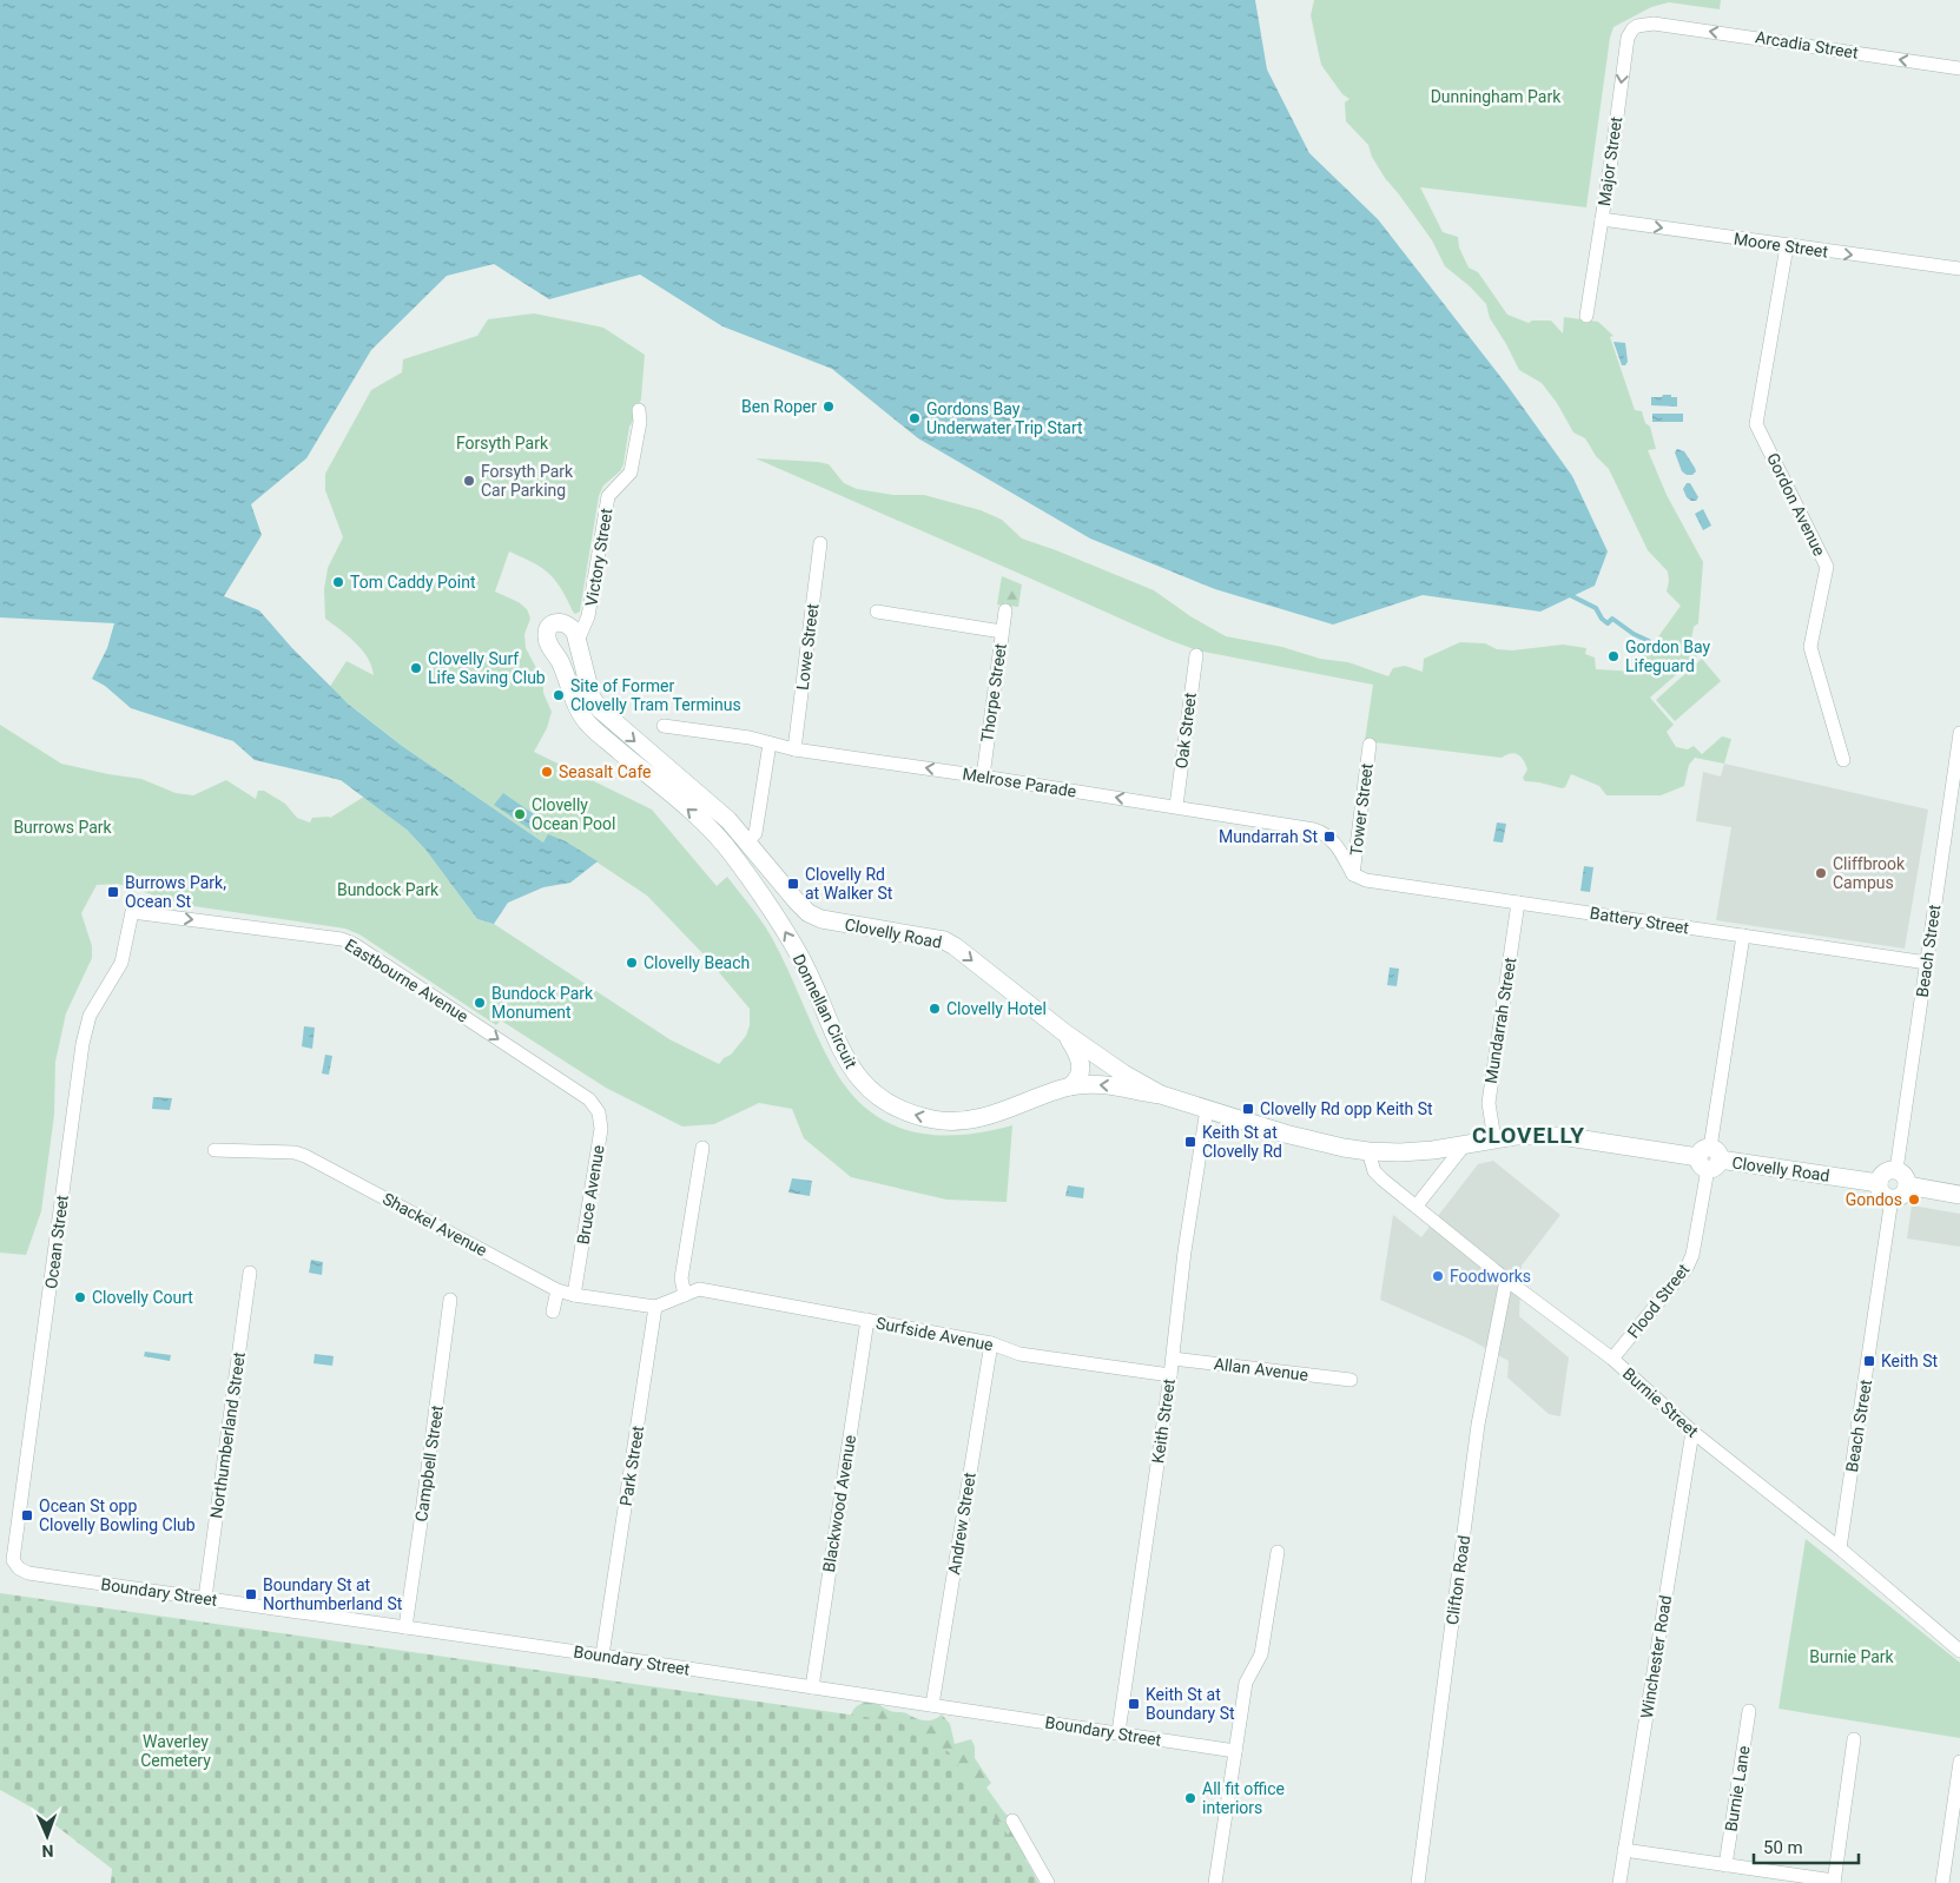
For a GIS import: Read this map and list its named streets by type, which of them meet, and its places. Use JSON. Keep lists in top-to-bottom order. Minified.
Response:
{"streets":{"street":["Arcadia Street","Major Street","Moore Street","Gordon Avenue","Victory Street","Lowe Street","Thorpe Street","Oak Street","Melrose Parade","Tower Street","Battery Street","Clovelly Road","Beach Street","Eastbourne Avenue","Donnellan Circuit","Mundarrah Street","Bruce Avenue","Shackel Avenue","Ocean Street","Flood Street","Surfside Avenue","Allan Avenue","Burnie Street","Keith Street","Northumberland Street","Campbell Street","Park Street","Blackwood Avenue","Andrew Street","Clifton Road","Boundary Street","Winchester Road","Burnie Lane"]},"crossings":[["Arcadia Street","Major Street"],["Major Street","Moore Street"],["Moore Street","Gordon Avenue"],["Victory Street","Clovelly Road"],["Lowe Street","Melrose Parade"],["Thorpe Street","Melrose Parade"],["Oak Street","Melrose Parade"],["Melrose Parade","Tower Street"],["Melrose Parade","Battery Street"],["Tower Street","Battery Street"],["Battery Street","Beach Street"],["Battery Street","Mundarrah Street"],["Battery Street","Flood Street"],["Clovelly Road","Beach Street"],["Clovelly Road","Donnellan Circuit"],["Clovelly Road","Mundarrah Street"],["Clovelly Road","Flood Street"],["Clovelly Road","Burnie Street"],["Clovelly Road","Keith Street"],["Beach Street","Burnie Street"],["Eastbourne Avenue","Bruce Avenue"],["Eastbourne Avenue","Ocean Street"],["Bruce Avenue","Shackel Avenue"],["Shackel Avenue","Park Street"],["Ocean Street","Boundary Street"],["Flood Street","Burnie Street"],["Surfside Avenue","Keith Street"],["Surfside Avenue","Blackwood Avenue"],["Surfside Avenue","Andrew Street"],["Allan Avenue","Keith Street"],["Burnie Street","Clifton Road"],["Burnie Street","Winchester Road"],["Keith Street","Boundary Street"],["Northumberland Street","Boundary Street"],["Campbell Street","Boundary Street"],["Park Street","Boundary Street"],["Blackwood Avenue","Boundary Street"],["Andrew Street","Boundary Street"]],"one_way":["Arcadia Street","Major Street","Moore Street","Melrose Parade","Clovelly Road","Eastbourne Avenue","Donnellan Circuit"],"districts":["CLOVELLY"],"parks":["Dunningham Park","Forsyth Park","Burrows Park","Bundock Park","Burnie Park","Waverley Cemetery"],"places":{"other":["Ben Roper","Gordons Bay Underwater Trip Start","Forsyth Park Car Parking","Tom Caddy Point","Gordon Bay Lifeguard","Clovelly Surf Life Saving Club","Site of Former Clovelly Tram Terminus","Seasalt Cafe","Clovelly Ocean Pool","Cliffbrook Campus","Clovelly Beach","Bundock Park Monument","Clovelly Hotel","Gondos","Foodworks","Clovelly Court","All fit office interiors"],"transit":["Mundarrah St","Clovelly Rd at Walker St","Burrows Park, Ocean St","Clovelly Rd opp Keith St","Keith St at Clovelly Rd","Keith St","Ocean St opp Clovelly Bowling Club","Boundary St at Northumberland St","Keith St at Boundary St"]},"scale_bar":"50 m","north":"bottom"}
